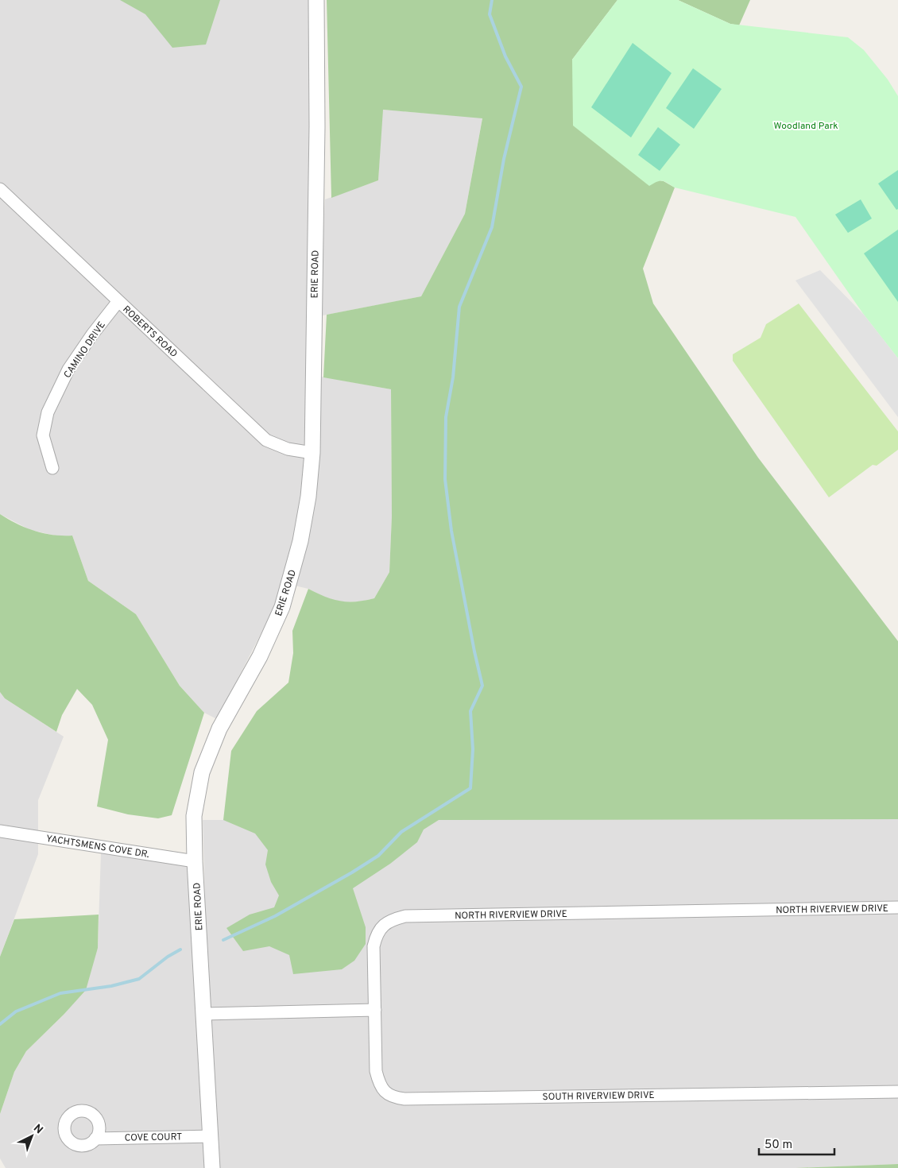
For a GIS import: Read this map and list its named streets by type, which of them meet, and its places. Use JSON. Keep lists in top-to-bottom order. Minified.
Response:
{"streets":{"street":["ERIE ROAD","ROBERTS ROAD","CAMINO DRIVE","YACHTSMENS COVE DR.","NORTH RIVERVIEW DRIVE","SOUTH RIVERVIEW DRIVE","COVE COURT"]},"crossings":[["ERIE ROAD","ROBERTS ROAD"],["ERIE ROAD","YACHTSMENS COVE DR."],["ERIE ROAD","COVE COURT"],["ROBERTS ROAD","CAMINO DRIVE"],["NORTH RIVERVIEW DRIVE","SOUTH RIVERVIEW DRIVE"]],"parks":["Woodland Park"],"scale_bar":"50 m","north":"top right"}
